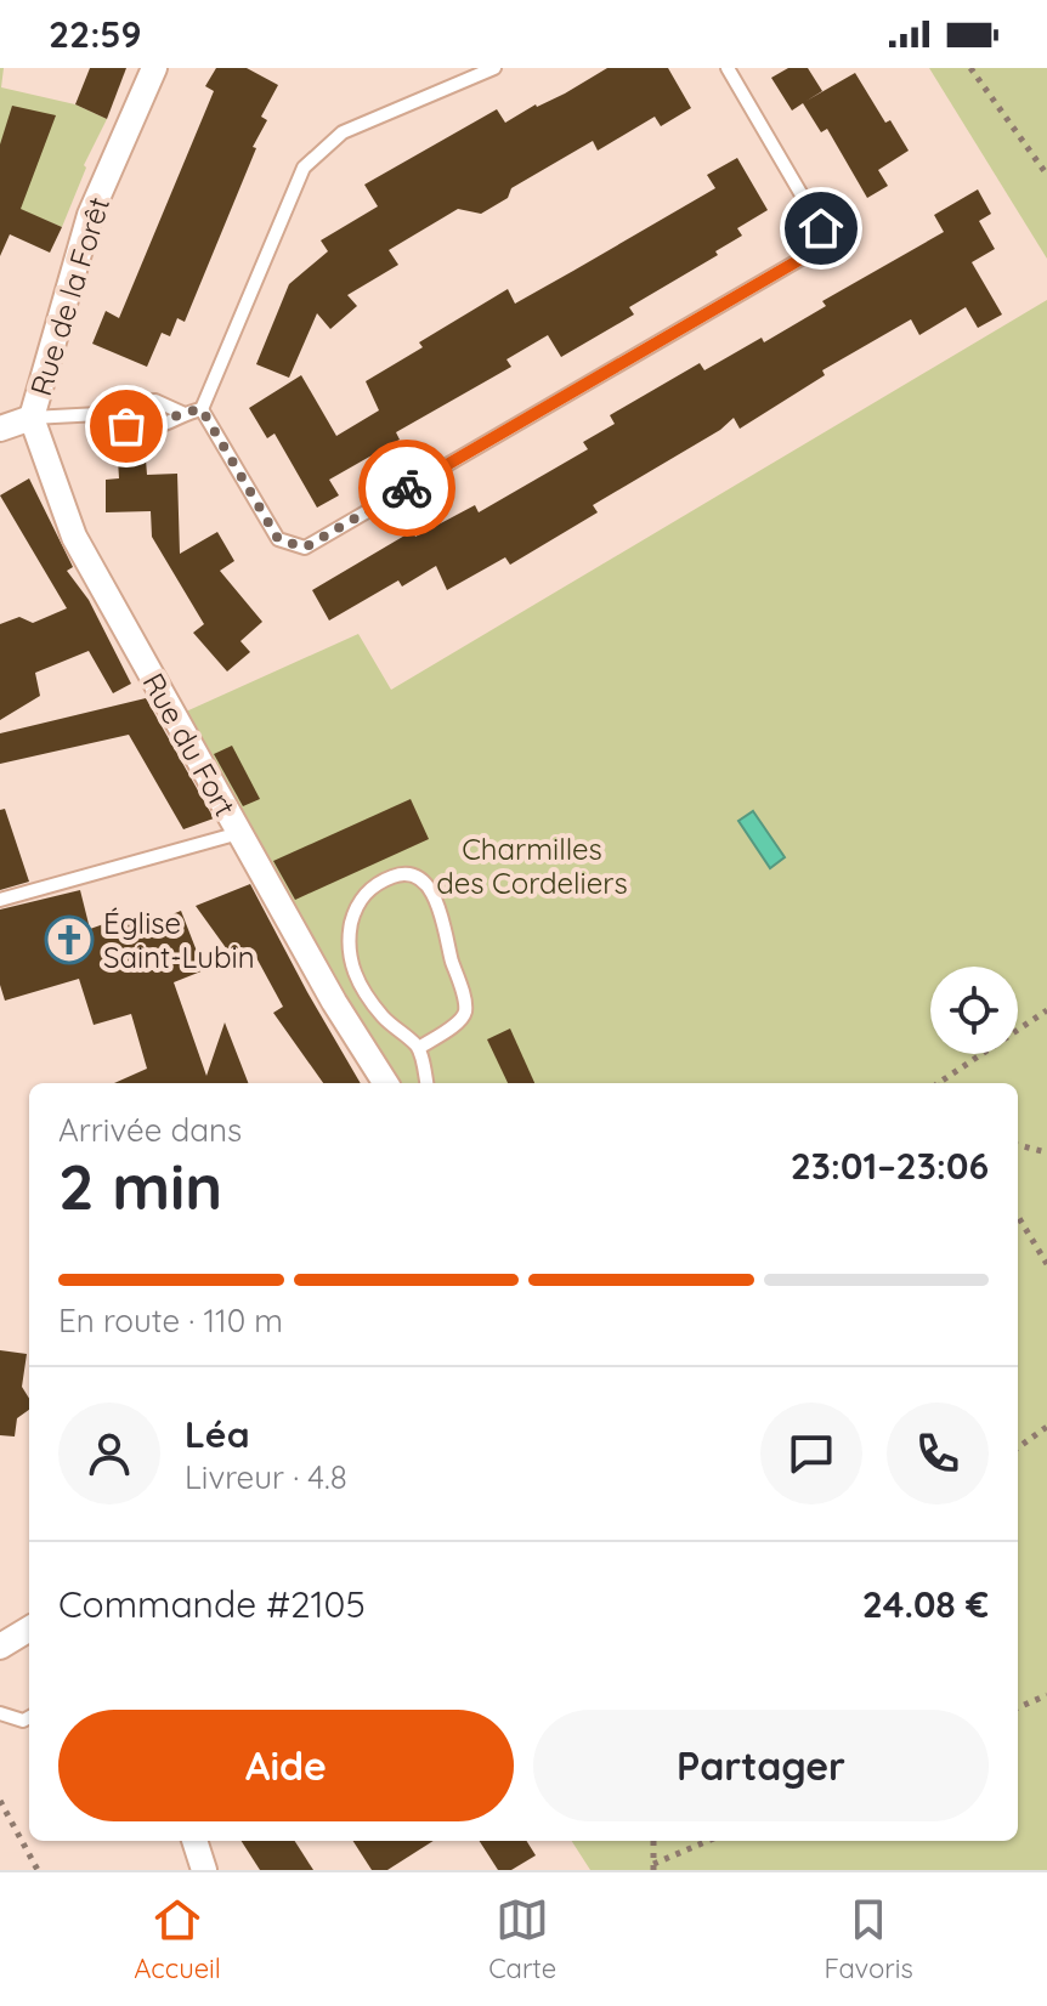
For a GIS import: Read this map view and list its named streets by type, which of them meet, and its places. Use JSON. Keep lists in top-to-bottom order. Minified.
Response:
{"streets":{"street":["Rue de la Forêt","Rue du Fort"]},"crossings":[["Rue de la Forêt","Rue du Fort"]],"parks":["Charmilles des Cordeliers"],"places":{"church":["Église Saint-Lubin"]},"page":{"status":"22:59","heading":["2 min","Arrivée dans","23:01–23:06"],"panel":["Léa","Livreur · 4.8","Commande #2105","24.08 €"],"bar":"En route · 110 m","buttons":["Aide","Partager"],"tabs":["Accueil","Carte","Favoris"]}}
